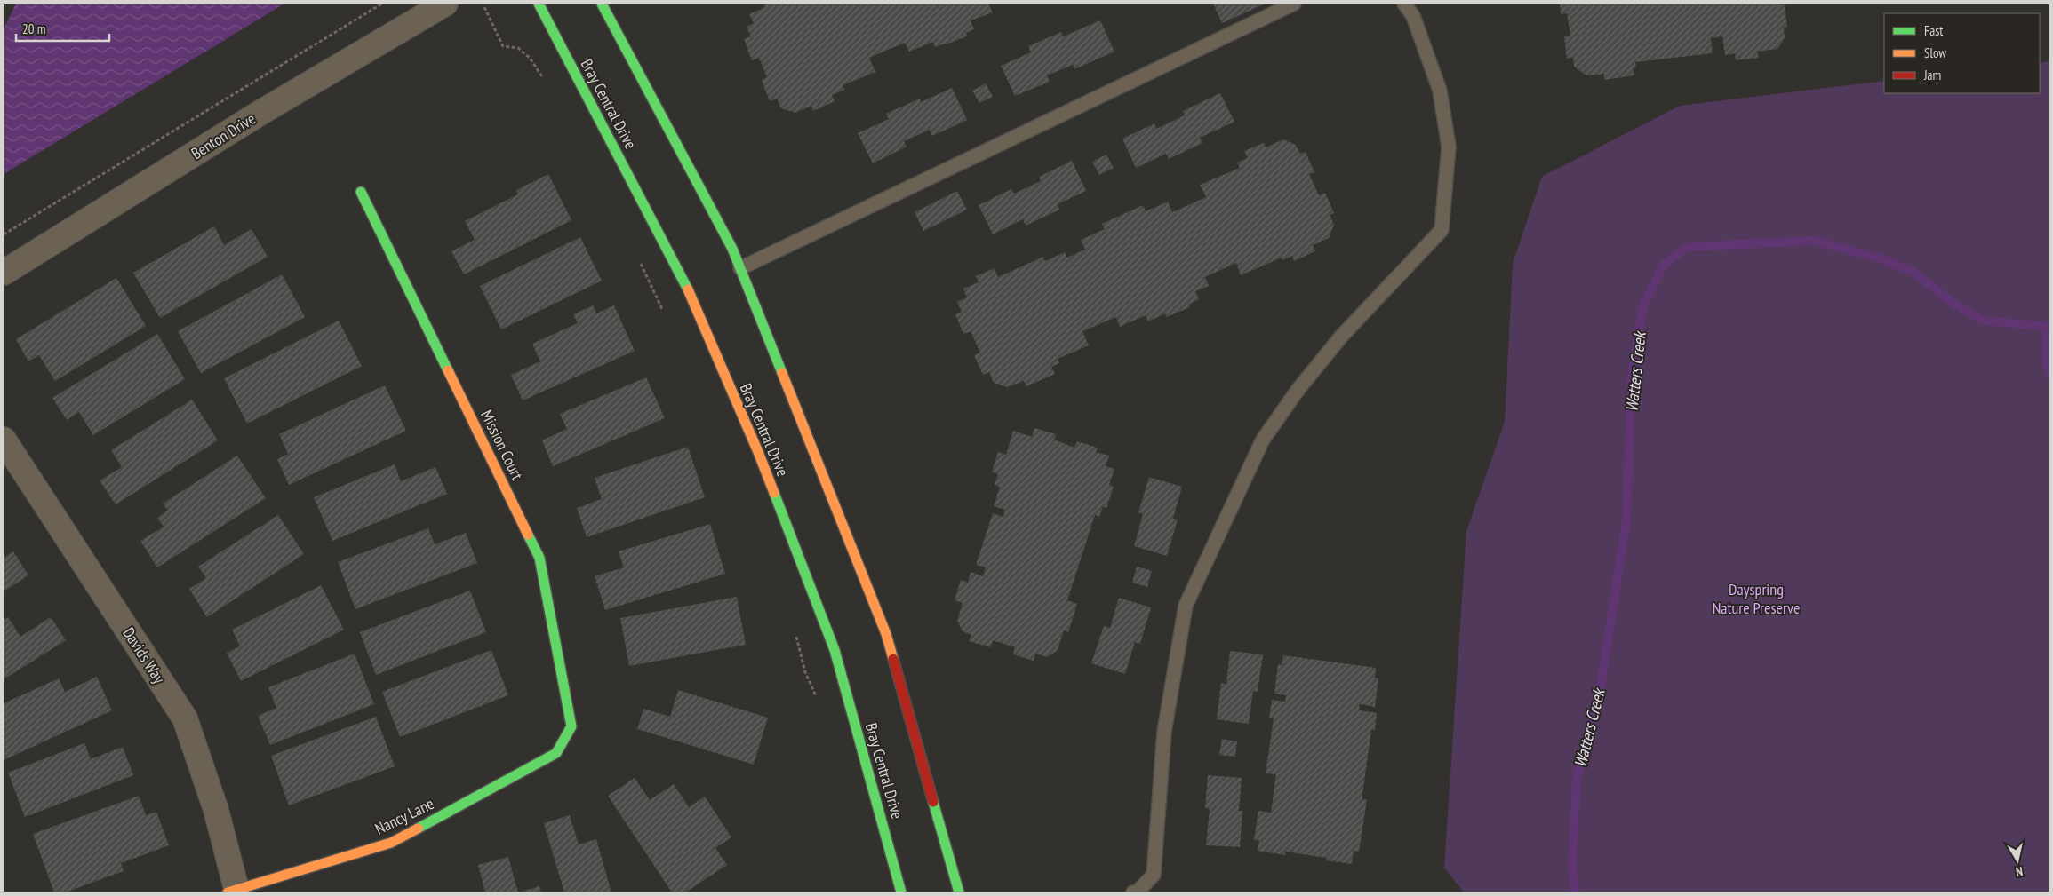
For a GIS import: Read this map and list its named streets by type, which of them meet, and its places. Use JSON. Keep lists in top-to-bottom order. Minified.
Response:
{"streets":{"street":["Bray Central Drive","Benton Drive","Mission Court","Davids Way","Nancy Lane"]},"crossings":[["Mission Court","Nancy Lane"],["Davids Way","Nancy Lane"]],"water":["Watters Creek"],"parks":["Dayspring Nature Preserve"],"legend":["Fast","Slow","Jam"],"scale_bar":"20 m","north":"bottom"}
